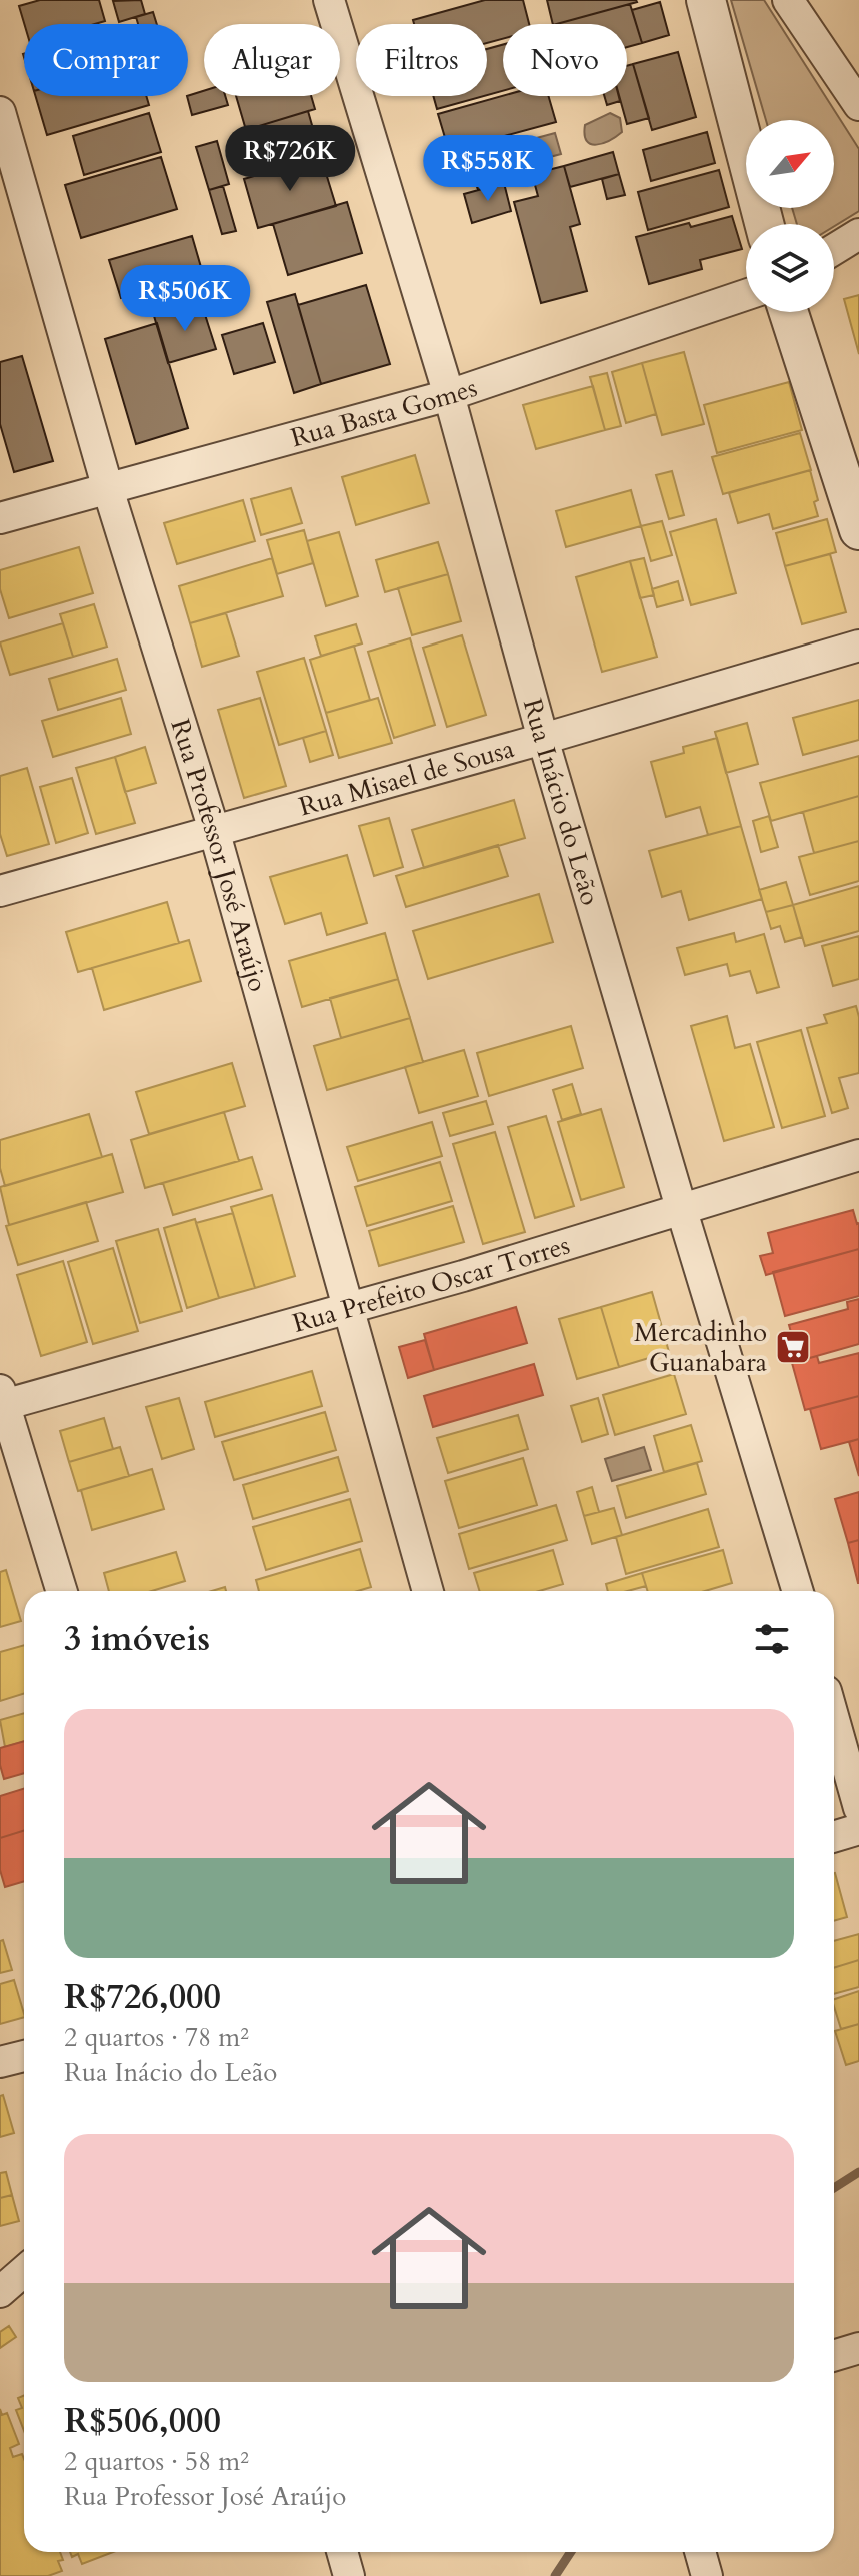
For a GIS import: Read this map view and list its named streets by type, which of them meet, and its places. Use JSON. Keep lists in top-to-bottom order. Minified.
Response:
{"streets":{"street":["Rua Basta Gomes","Rua Misael de Sousa","Rua Inácio do Leão","Rua Professor José Araújo","Rua Prefeito Oscar Torres"]},"crossings":[["Rua Basta Gomes","Rua Inácio do Leão"],["Rua Basta Gomes","Rua Professor José Araújo"],["Rua Misael de Sousa","Rua Inácio do Leão"],["Rua Misael de Sousa","Rua Professor José Araújo"],["Rua Inácio do Leão","Rua Prefeito Oscar Torres"],["Rua Professor José Araújo","Rua Prefeito Oscar Torres"]],"places":{"supermarket":["Mercadinho Guanabara"]},"north":"top right","page":{"chip":["Comprar","Alugar","Filtros","Novo"],"price":["R$726K","R$558K","R$506K"],"heading":"3 imóveis","list":[{"name":"R$726,000","note":"2 quartos · 78 m² · Rua Inácio do Leão"},{"name":"R$506,000","note":"2 quartos · 58 m² · Rua Professor José Araújo"}]}}
